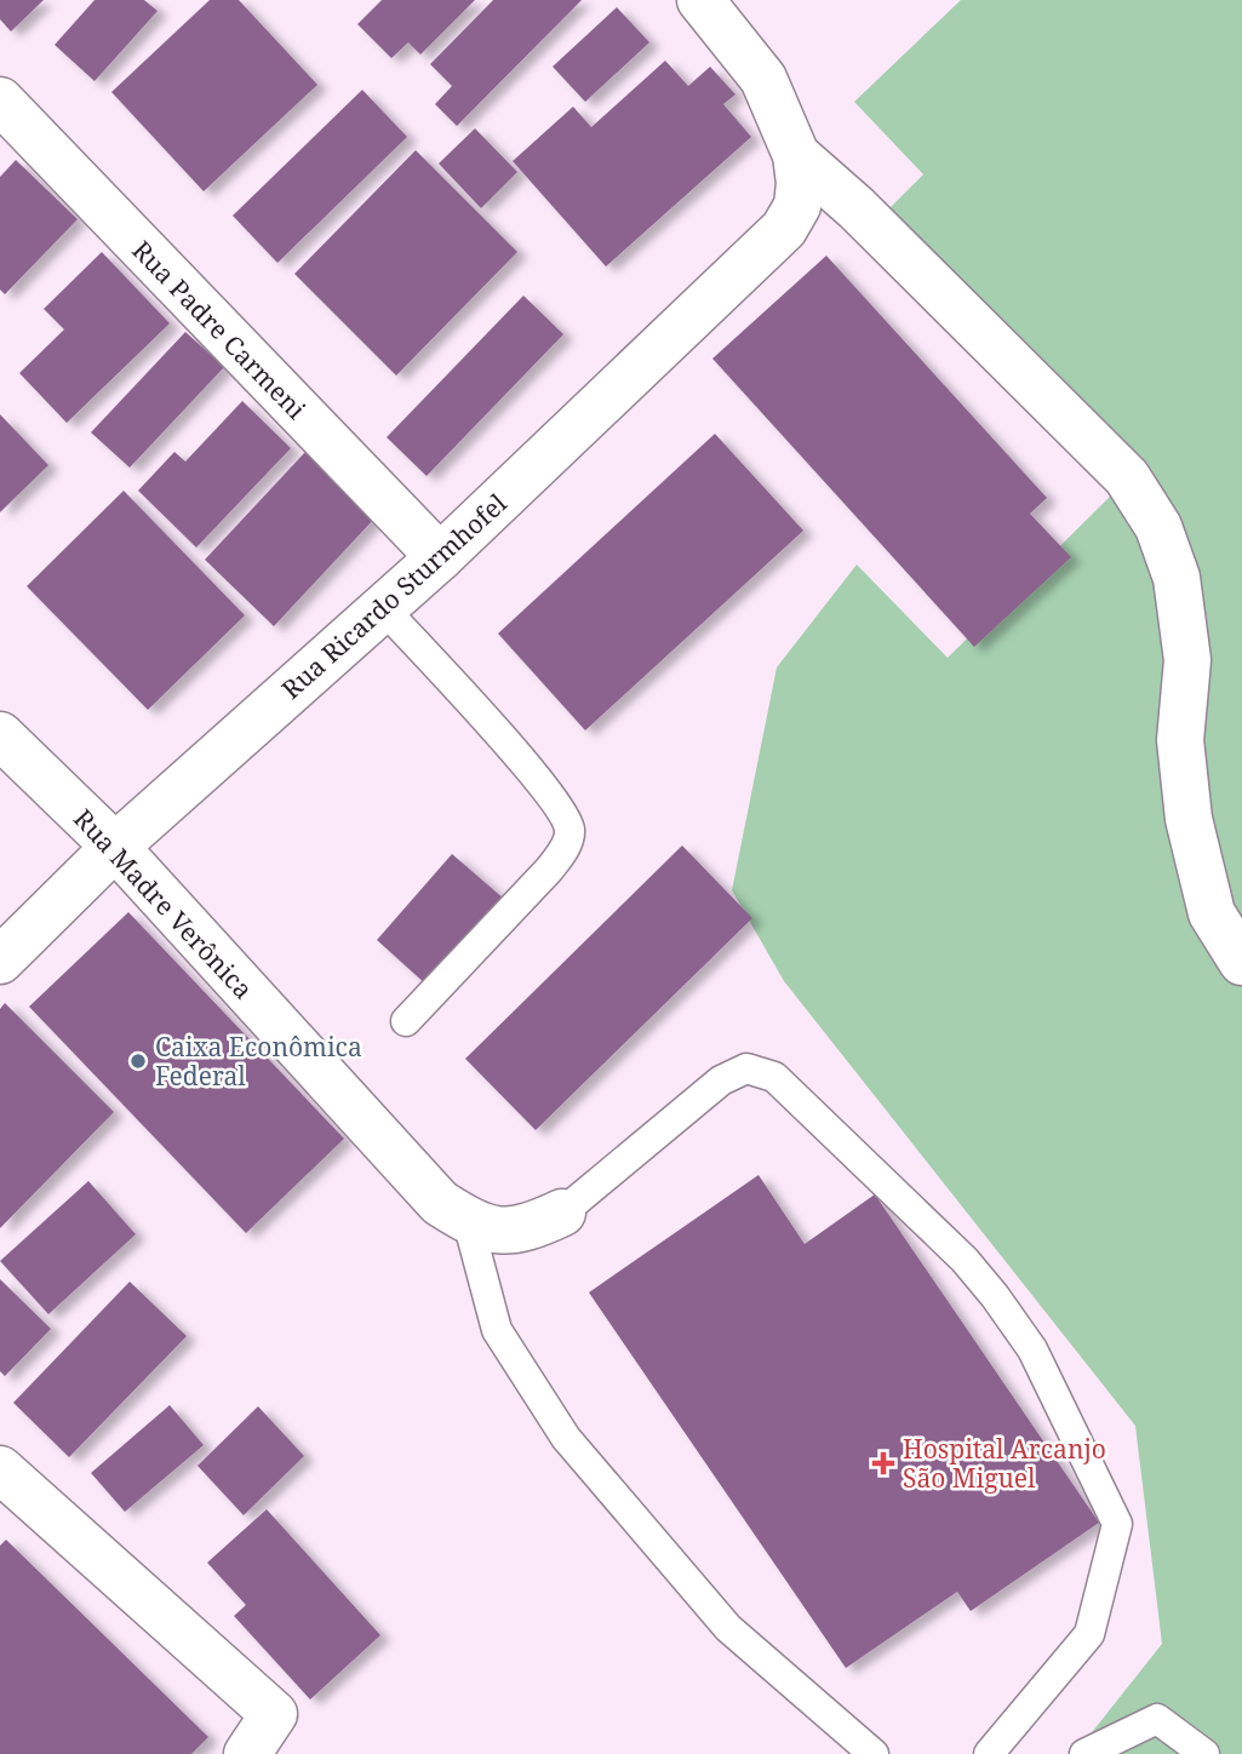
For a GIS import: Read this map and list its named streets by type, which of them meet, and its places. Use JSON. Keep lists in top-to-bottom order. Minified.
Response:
{"streets":{"street":["Rua Padre Carmeni","Rua Ricardo Sturmhofel","Rua Madre Verônica"]},"crossings":[["Rua Padre Carmeni","Rua Ricardo Sturmhofel"],["Rua Ricardo Sturmhofel","Rua Madre Verônica"]],"places":{"other":["Caixa Econômica Federal"],"health":["Hospital Arcanjo São Miguel"]}}
